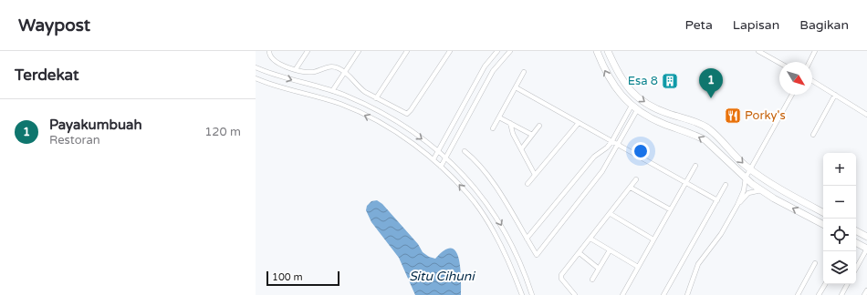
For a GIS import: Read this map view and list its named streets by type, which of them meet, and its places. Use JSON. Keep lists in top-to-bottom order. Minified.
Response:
{"water":["Situ Cihuni"],"places":{"building":["Esa 8"],"restaurant":["Porky's"]},"scale_bar":"100 m","north":"bottom right","page":{"header":"Waypost","nav":["Peta","Lapisan","Bagikan"],"heading":"Terdekat","pins":"1","list":[{"mark":"1","name":"Payakumbuah","note":"Restoran","value":"120 m"}],"map_buttons":["+","−"],"scale":"100 m"}}
